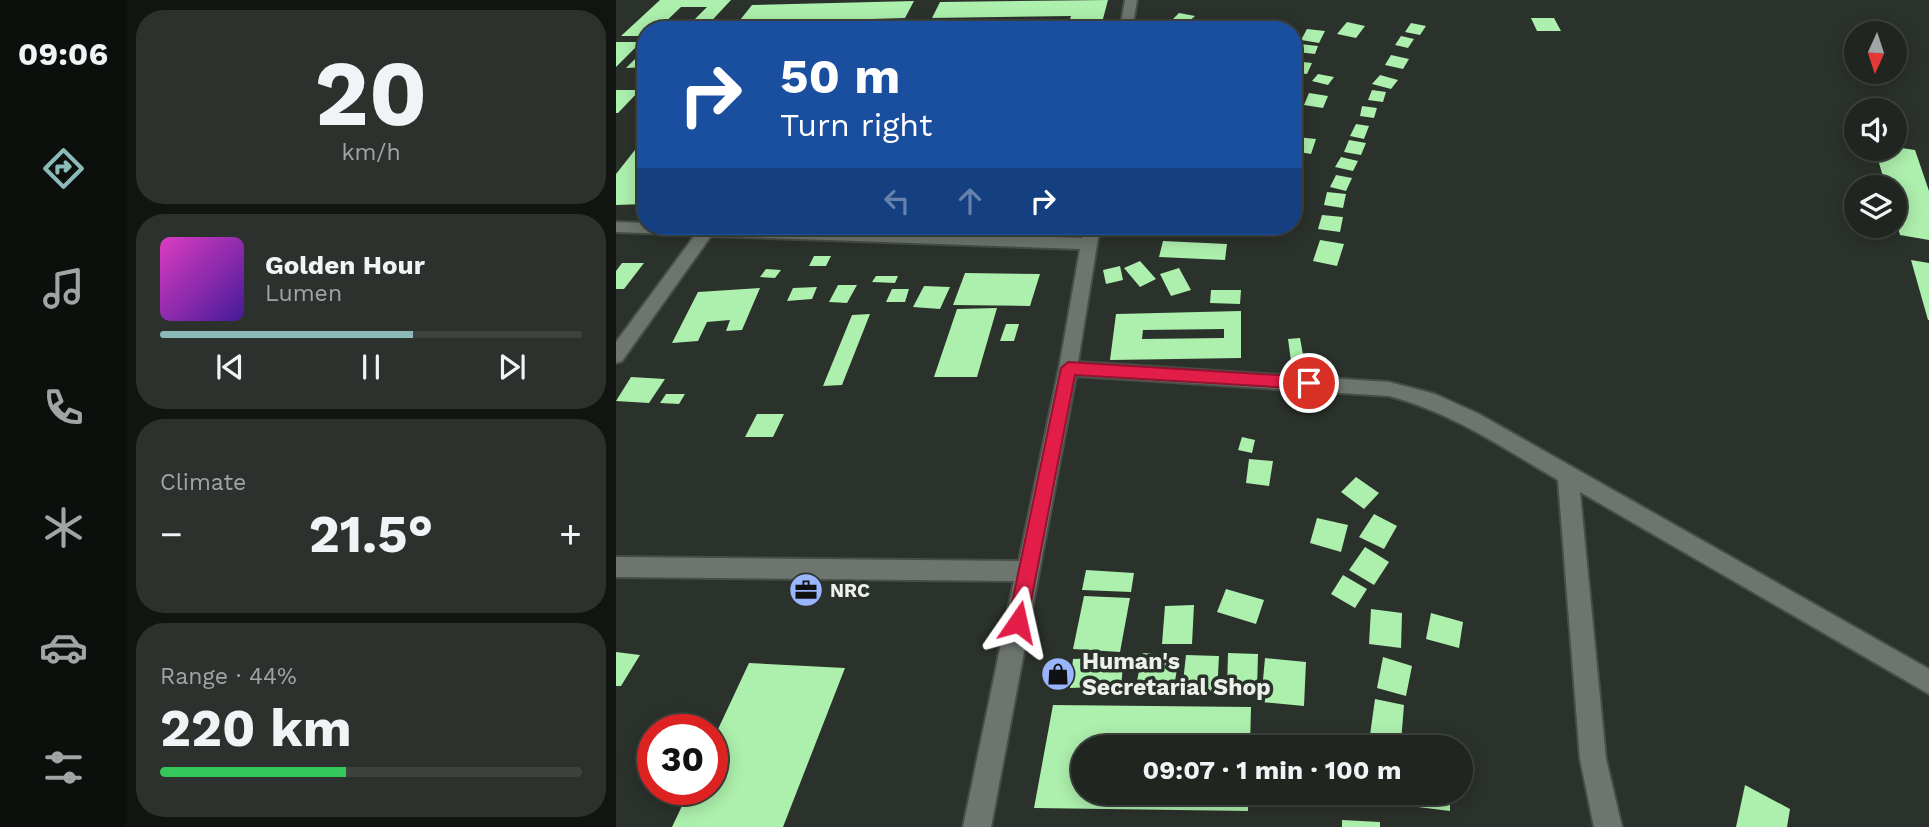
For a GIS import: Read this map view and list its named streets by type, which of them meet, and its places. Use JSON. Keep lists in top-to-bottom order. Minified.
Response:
{"places":{"office":["NRC"],"shop":["Human's Secretarial Shop"]},"north":"bottom","page":{"tabs":"09:06","tile":[["20","km/h"],"Climate",["Range · 44%","220 km"]],"turn":["50 m","Turn right"],"song":["Golden Hour","Lumen"],"heat":["−","21.5°","+"],"limit":"30","trip":"09:07 · 1 min · 100 m"}}
